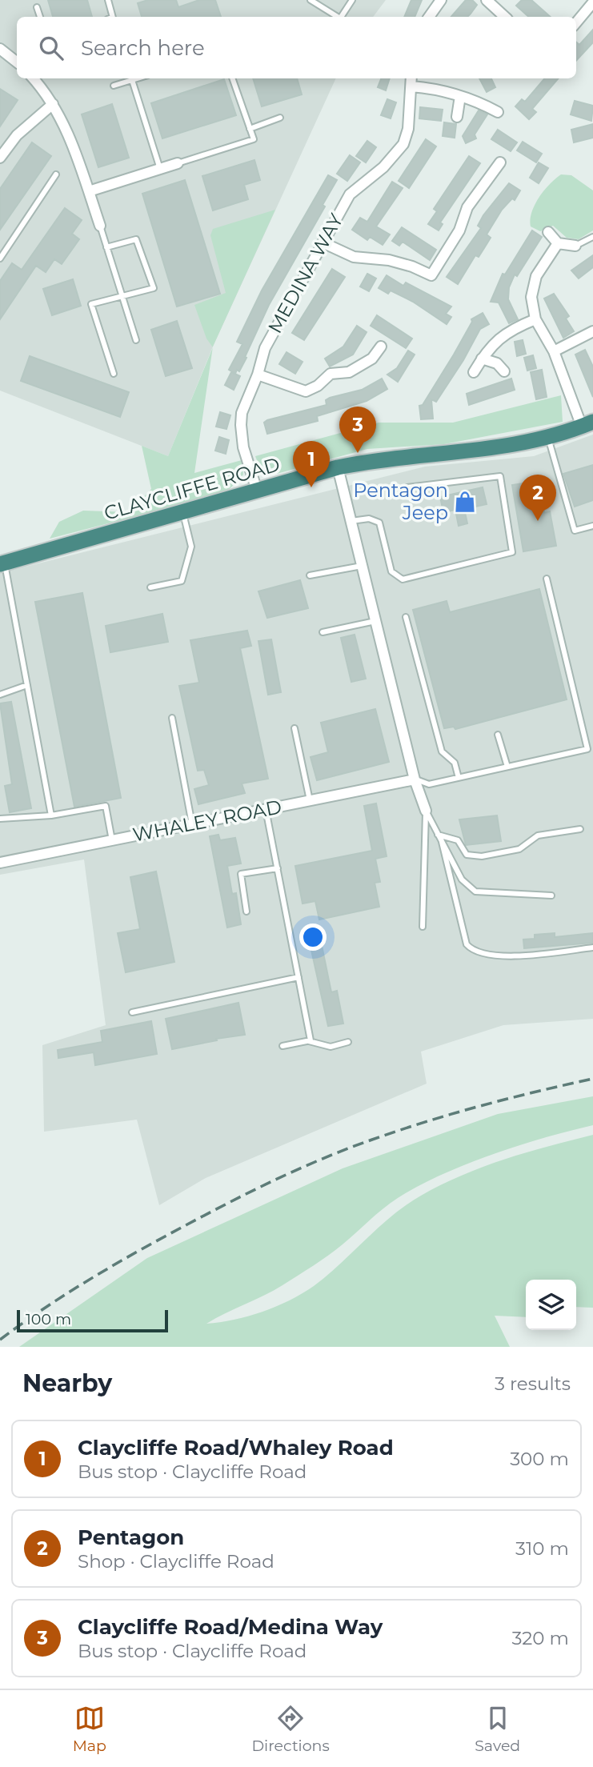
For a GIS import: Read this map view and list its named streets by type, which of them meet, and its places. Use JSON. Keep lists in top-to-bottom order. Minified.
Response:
{"streets":{"highway":["CLAYCLIFFE ROAD"],"street":["MEDINA WAY","WHALEY ROAD"]},"crossings":[["MEDINA WAY","CLAYCLIFFE ROAD"]],"places":{"shop":["Pentagon Jeep"]},"scale_bar":"100 m","page":{"search":"Search here","pins":["3","1","2"],"scale":"100 m","heading":["Nearby","3 results"],"list":[{"mark":"1","name":"Claycliffe Road/Whaley Road","note":"Bus stop · Claycliffe Road","value":"300 m"},{"mark":"2","name":"Pentagon","note":"Shop · Claycliffe Road","value":"310 m"},{"mark":"3","name":"Claycliffe Road/Medina Way","note":"Bus stop · Claycliffe Road","value":"320 m"}],"nav":["Map","Directions","Saved"]}}
